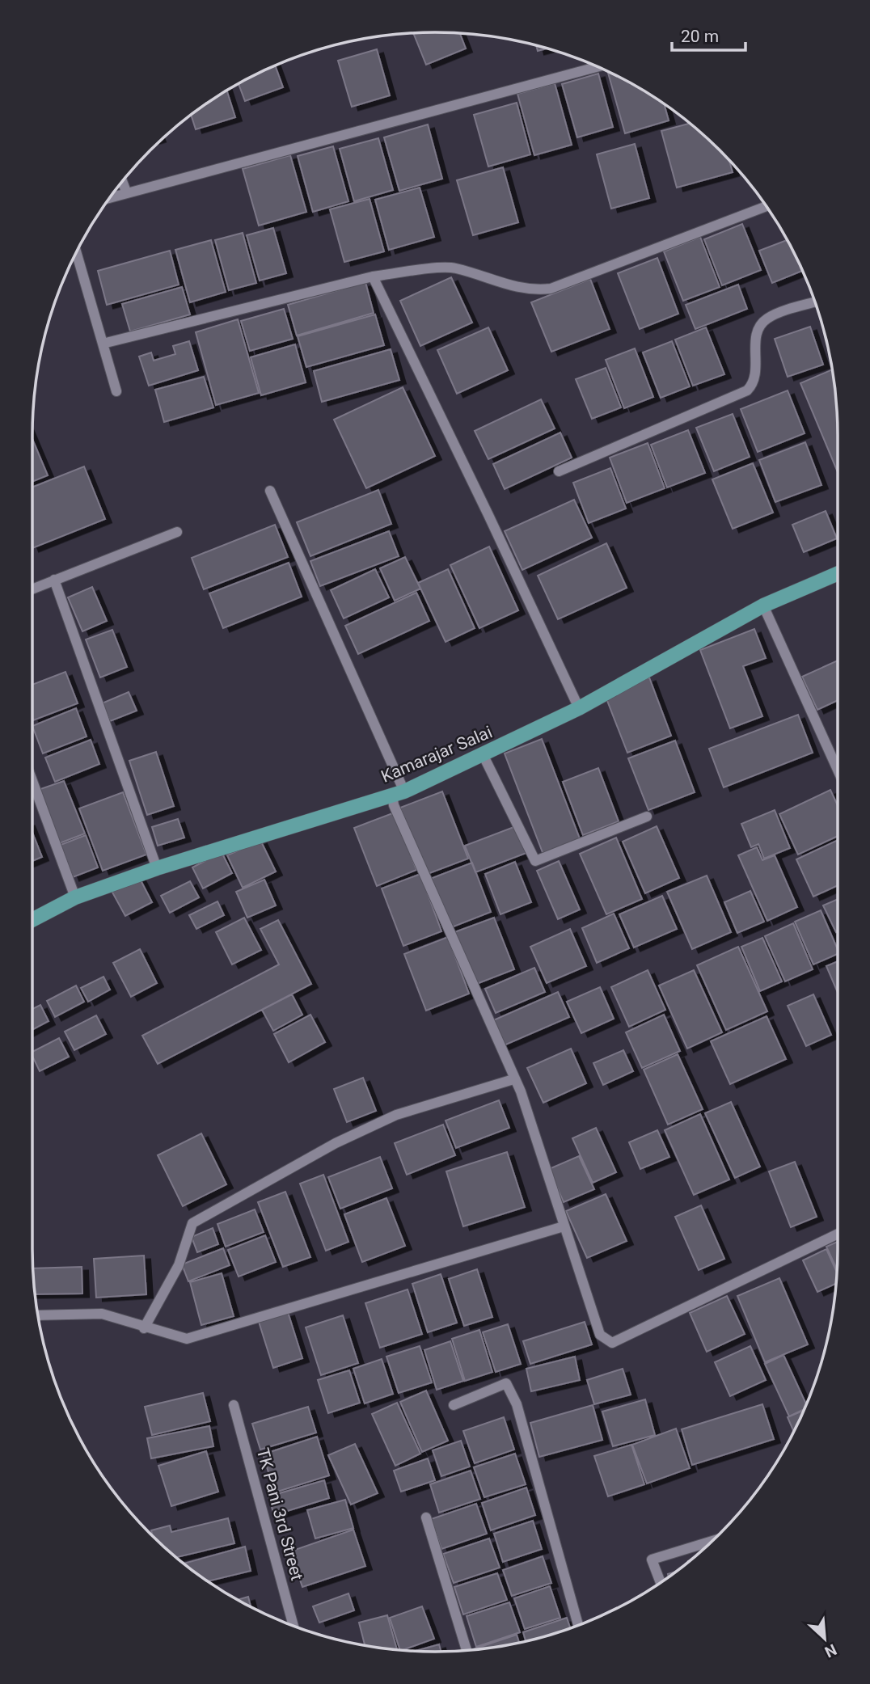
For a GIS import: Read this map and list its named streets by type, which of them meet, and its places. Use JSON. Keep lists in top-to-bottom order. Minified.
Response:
{"streets":{"main road":["Kamarajar Salai"],"street":["TK Pani 3rd Street"]},"scale_bar":"20 m","north":"bottom right"}
